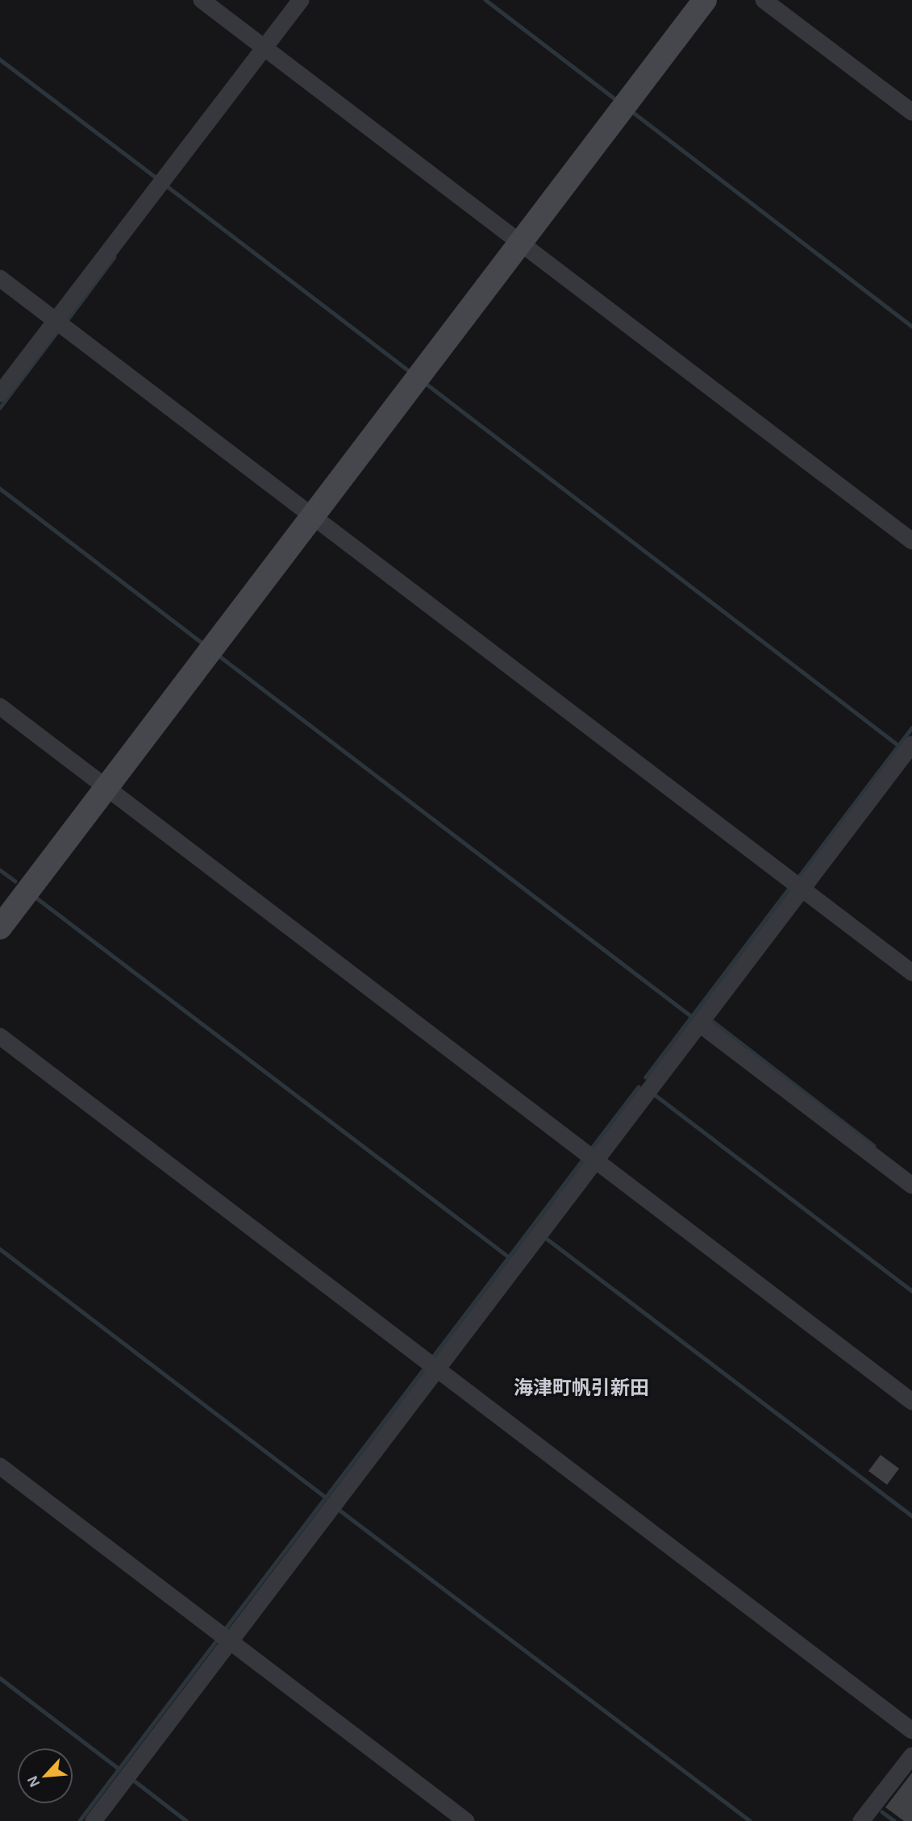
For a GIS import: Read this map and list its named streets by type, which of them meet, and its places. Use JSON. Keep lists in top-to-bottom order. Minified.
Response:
{"districts":["海津町帆引新田"],"north":"bottom left"}
